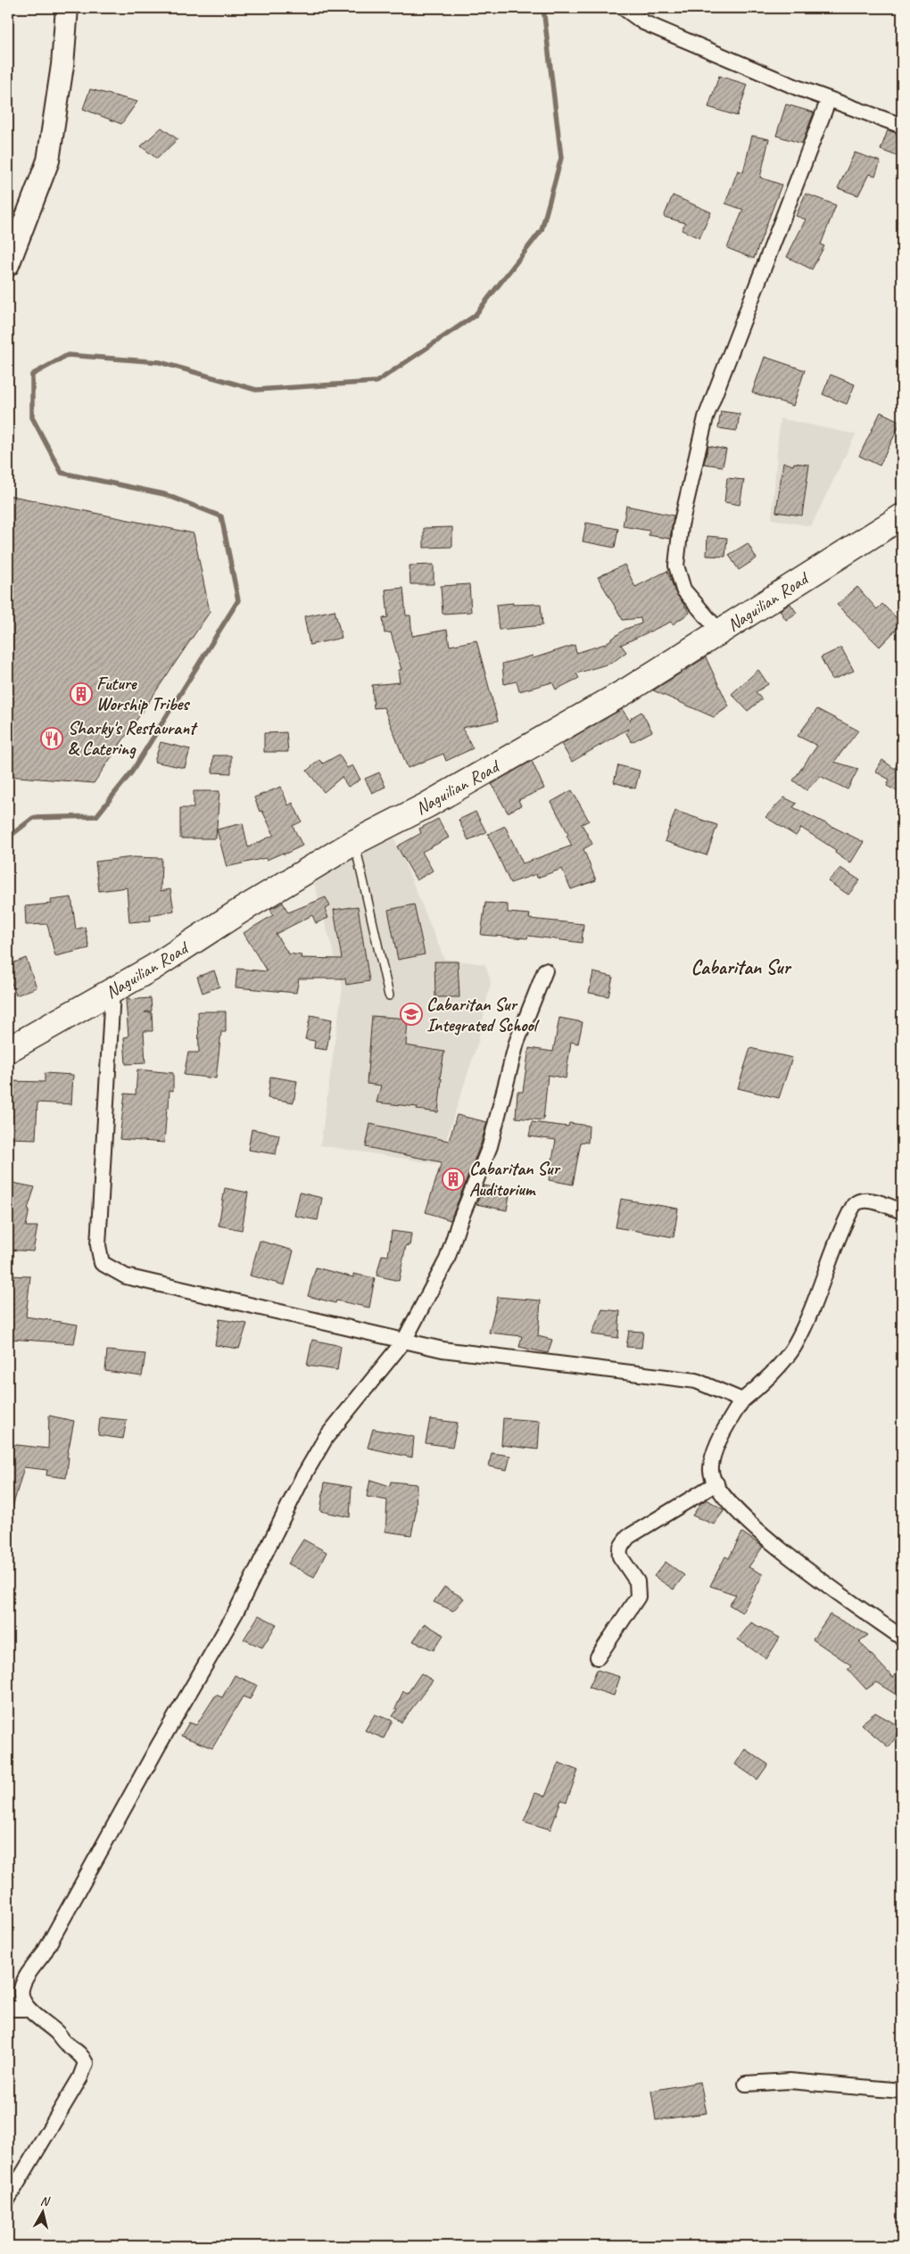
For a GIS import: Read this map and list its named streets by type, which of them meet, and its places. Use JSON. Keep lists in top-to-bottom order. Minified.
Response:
{"streets":{"highway":["Naguilian Road"]},"districts":["Cabaritan Sur"],"places":{"building":["Future Worship Tribes","Cabaritan Sur Auditorium"],"restaurant":["Sharky's Restaurant & Catering"],"school or university":["Cabaritan Sur Integrated School"]},"north":"top"}
